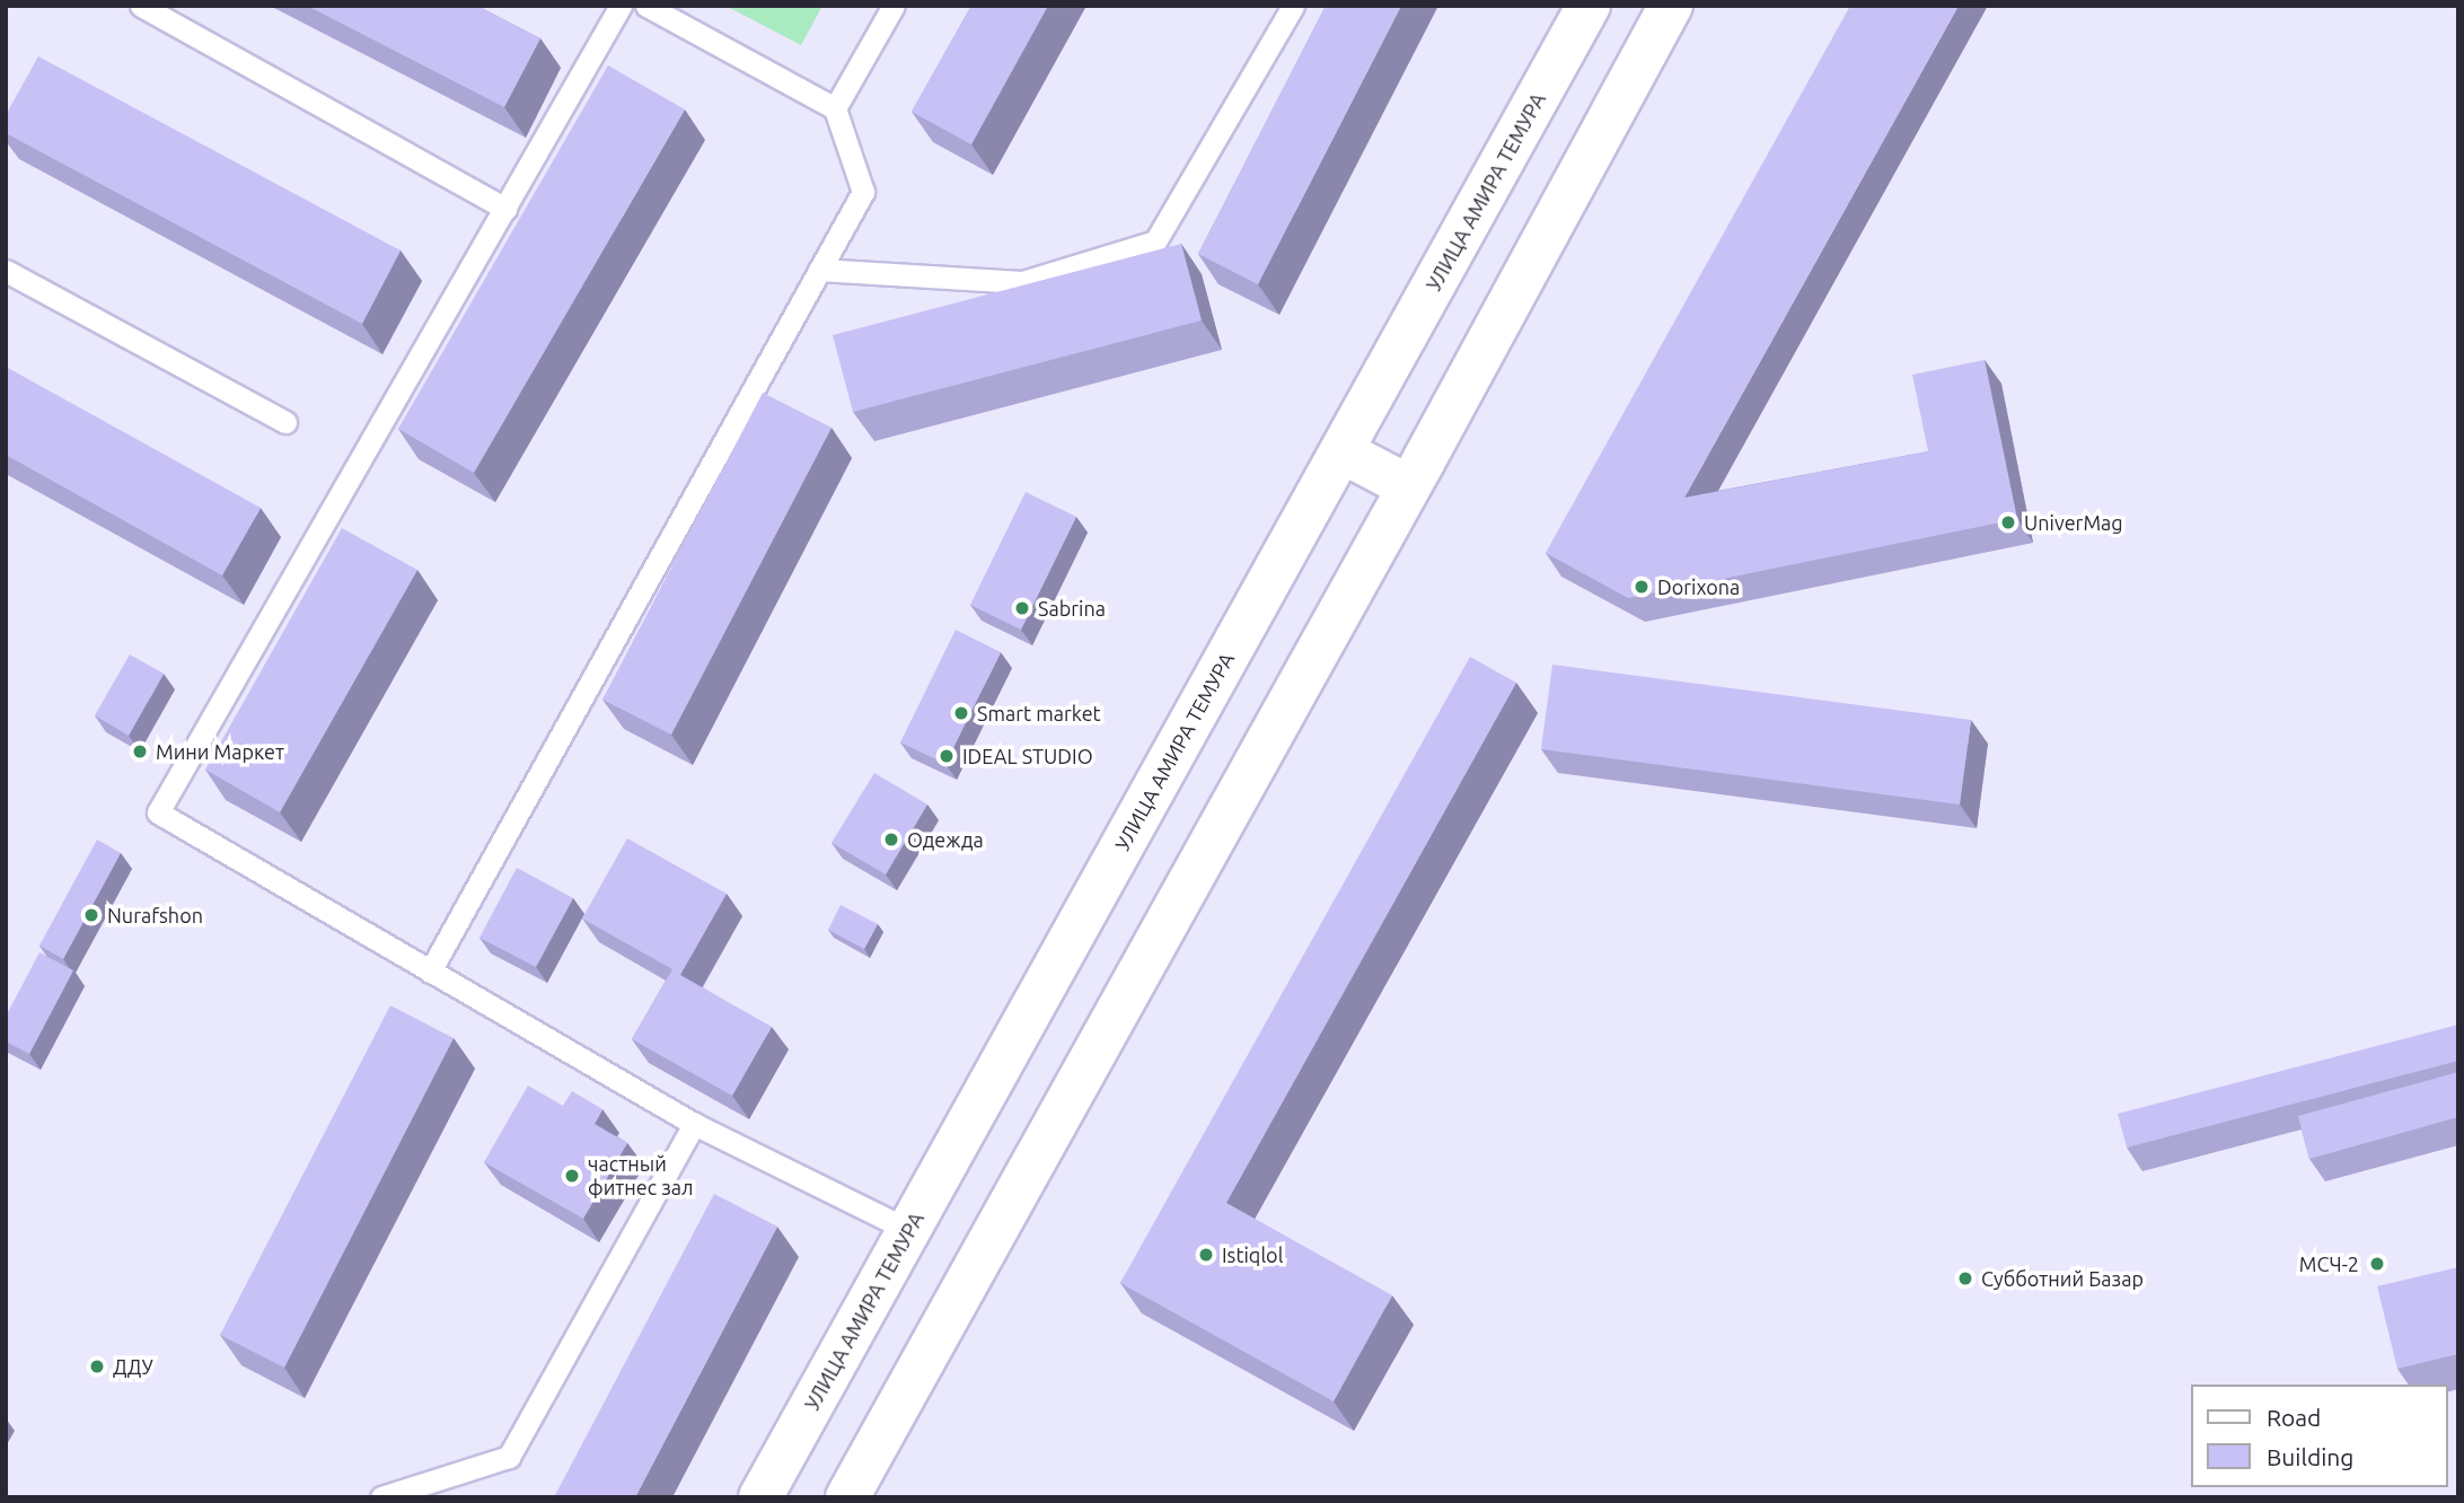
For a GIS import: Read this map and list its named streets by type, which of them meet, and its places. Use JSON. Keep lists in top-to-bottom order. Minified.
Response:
{"streets":{"main road":["УЛИЦА АМИРА ТЕМУРА"]},"places":["UniverMag","Dorixona","Sabrina","Smart market","Мини Маркет","IDEAL STUDIO","Одежда","Nurafshon","частный фитнес зал","Istiqlol","МСЧ-2","Субботний Базар","ДДУ"],"legend":["Road","Building"]}
